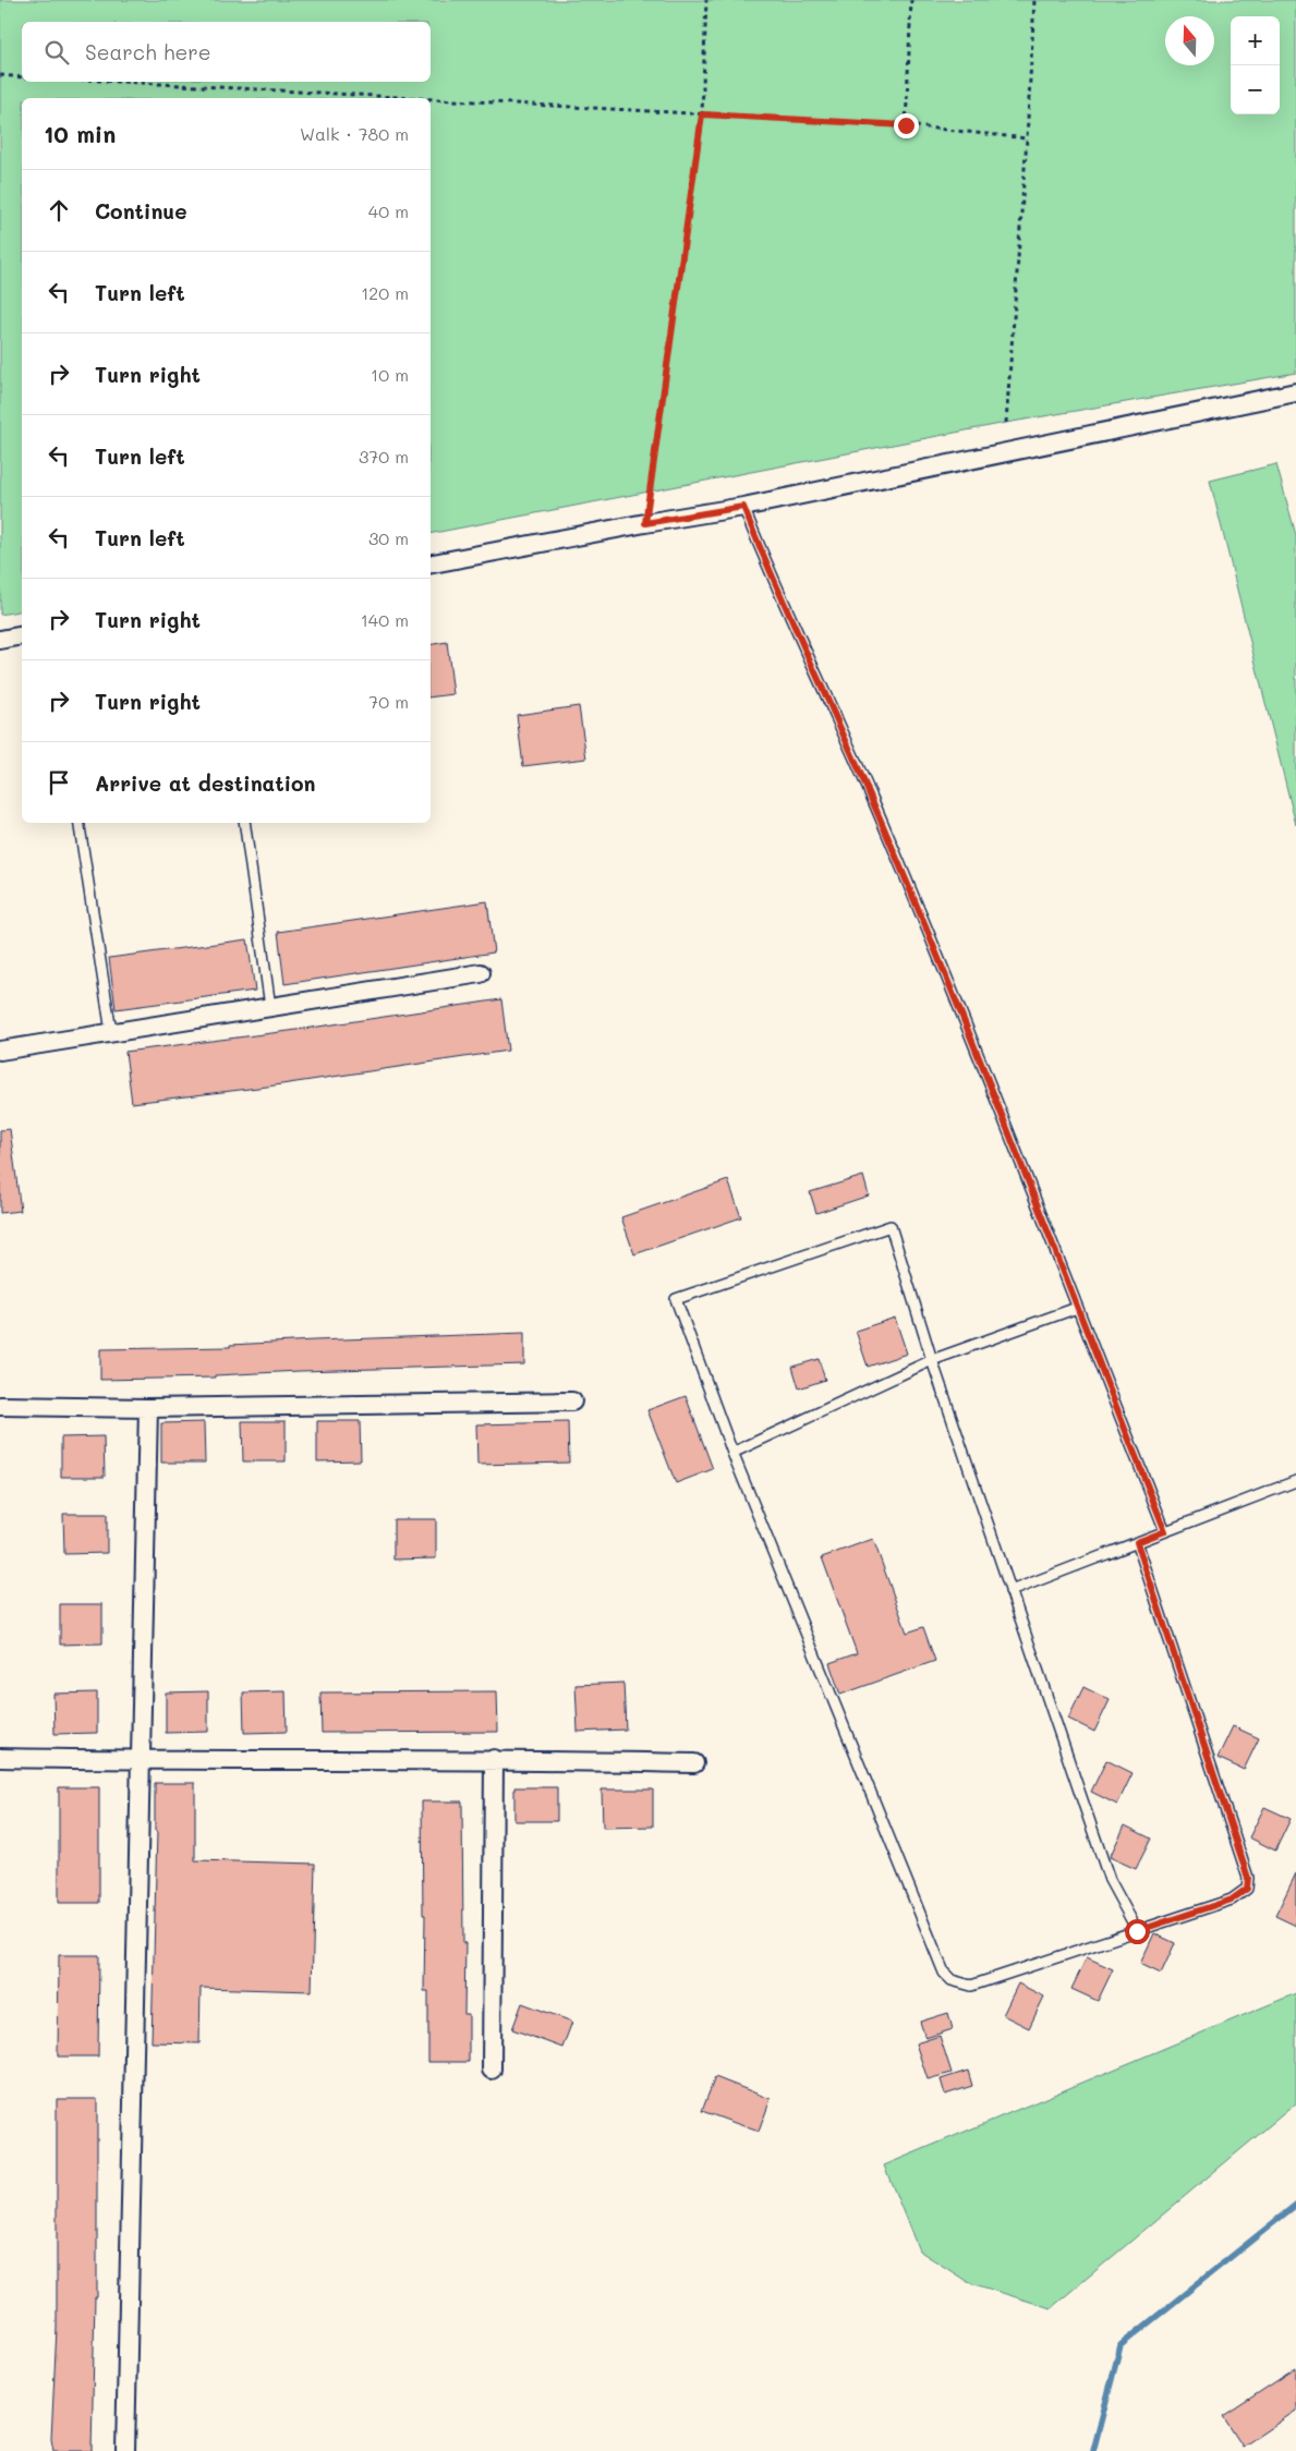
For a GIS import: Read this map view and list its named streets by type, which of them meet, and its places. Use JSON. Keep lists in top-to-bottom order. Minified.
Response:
{"north":"top","page":{"map_buttons":["+","−"],"search":"Search here","heading":["10 min","Walk · 780 m"],"list":[["Continue","40 m"],["Turn left","120 m"],["Turn right","10 m"],["Turn left","370 m"],["Turn left","30 m"],["Turn right","140 m"],["Turn right","70 m"],"Arrive at destination"]}}
